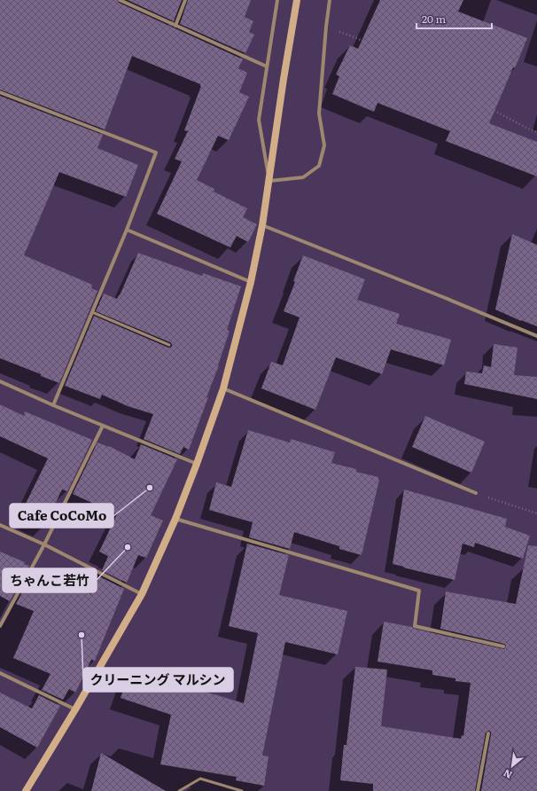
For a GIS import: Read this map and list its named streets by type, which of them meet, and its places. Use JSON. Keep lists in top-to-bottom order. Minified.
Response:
{"places":["Cafe CoCoMo","ちゃんこ若竹","クリーニング マルシン"],"scale_bar":"20 m","north":"bottom left"}
